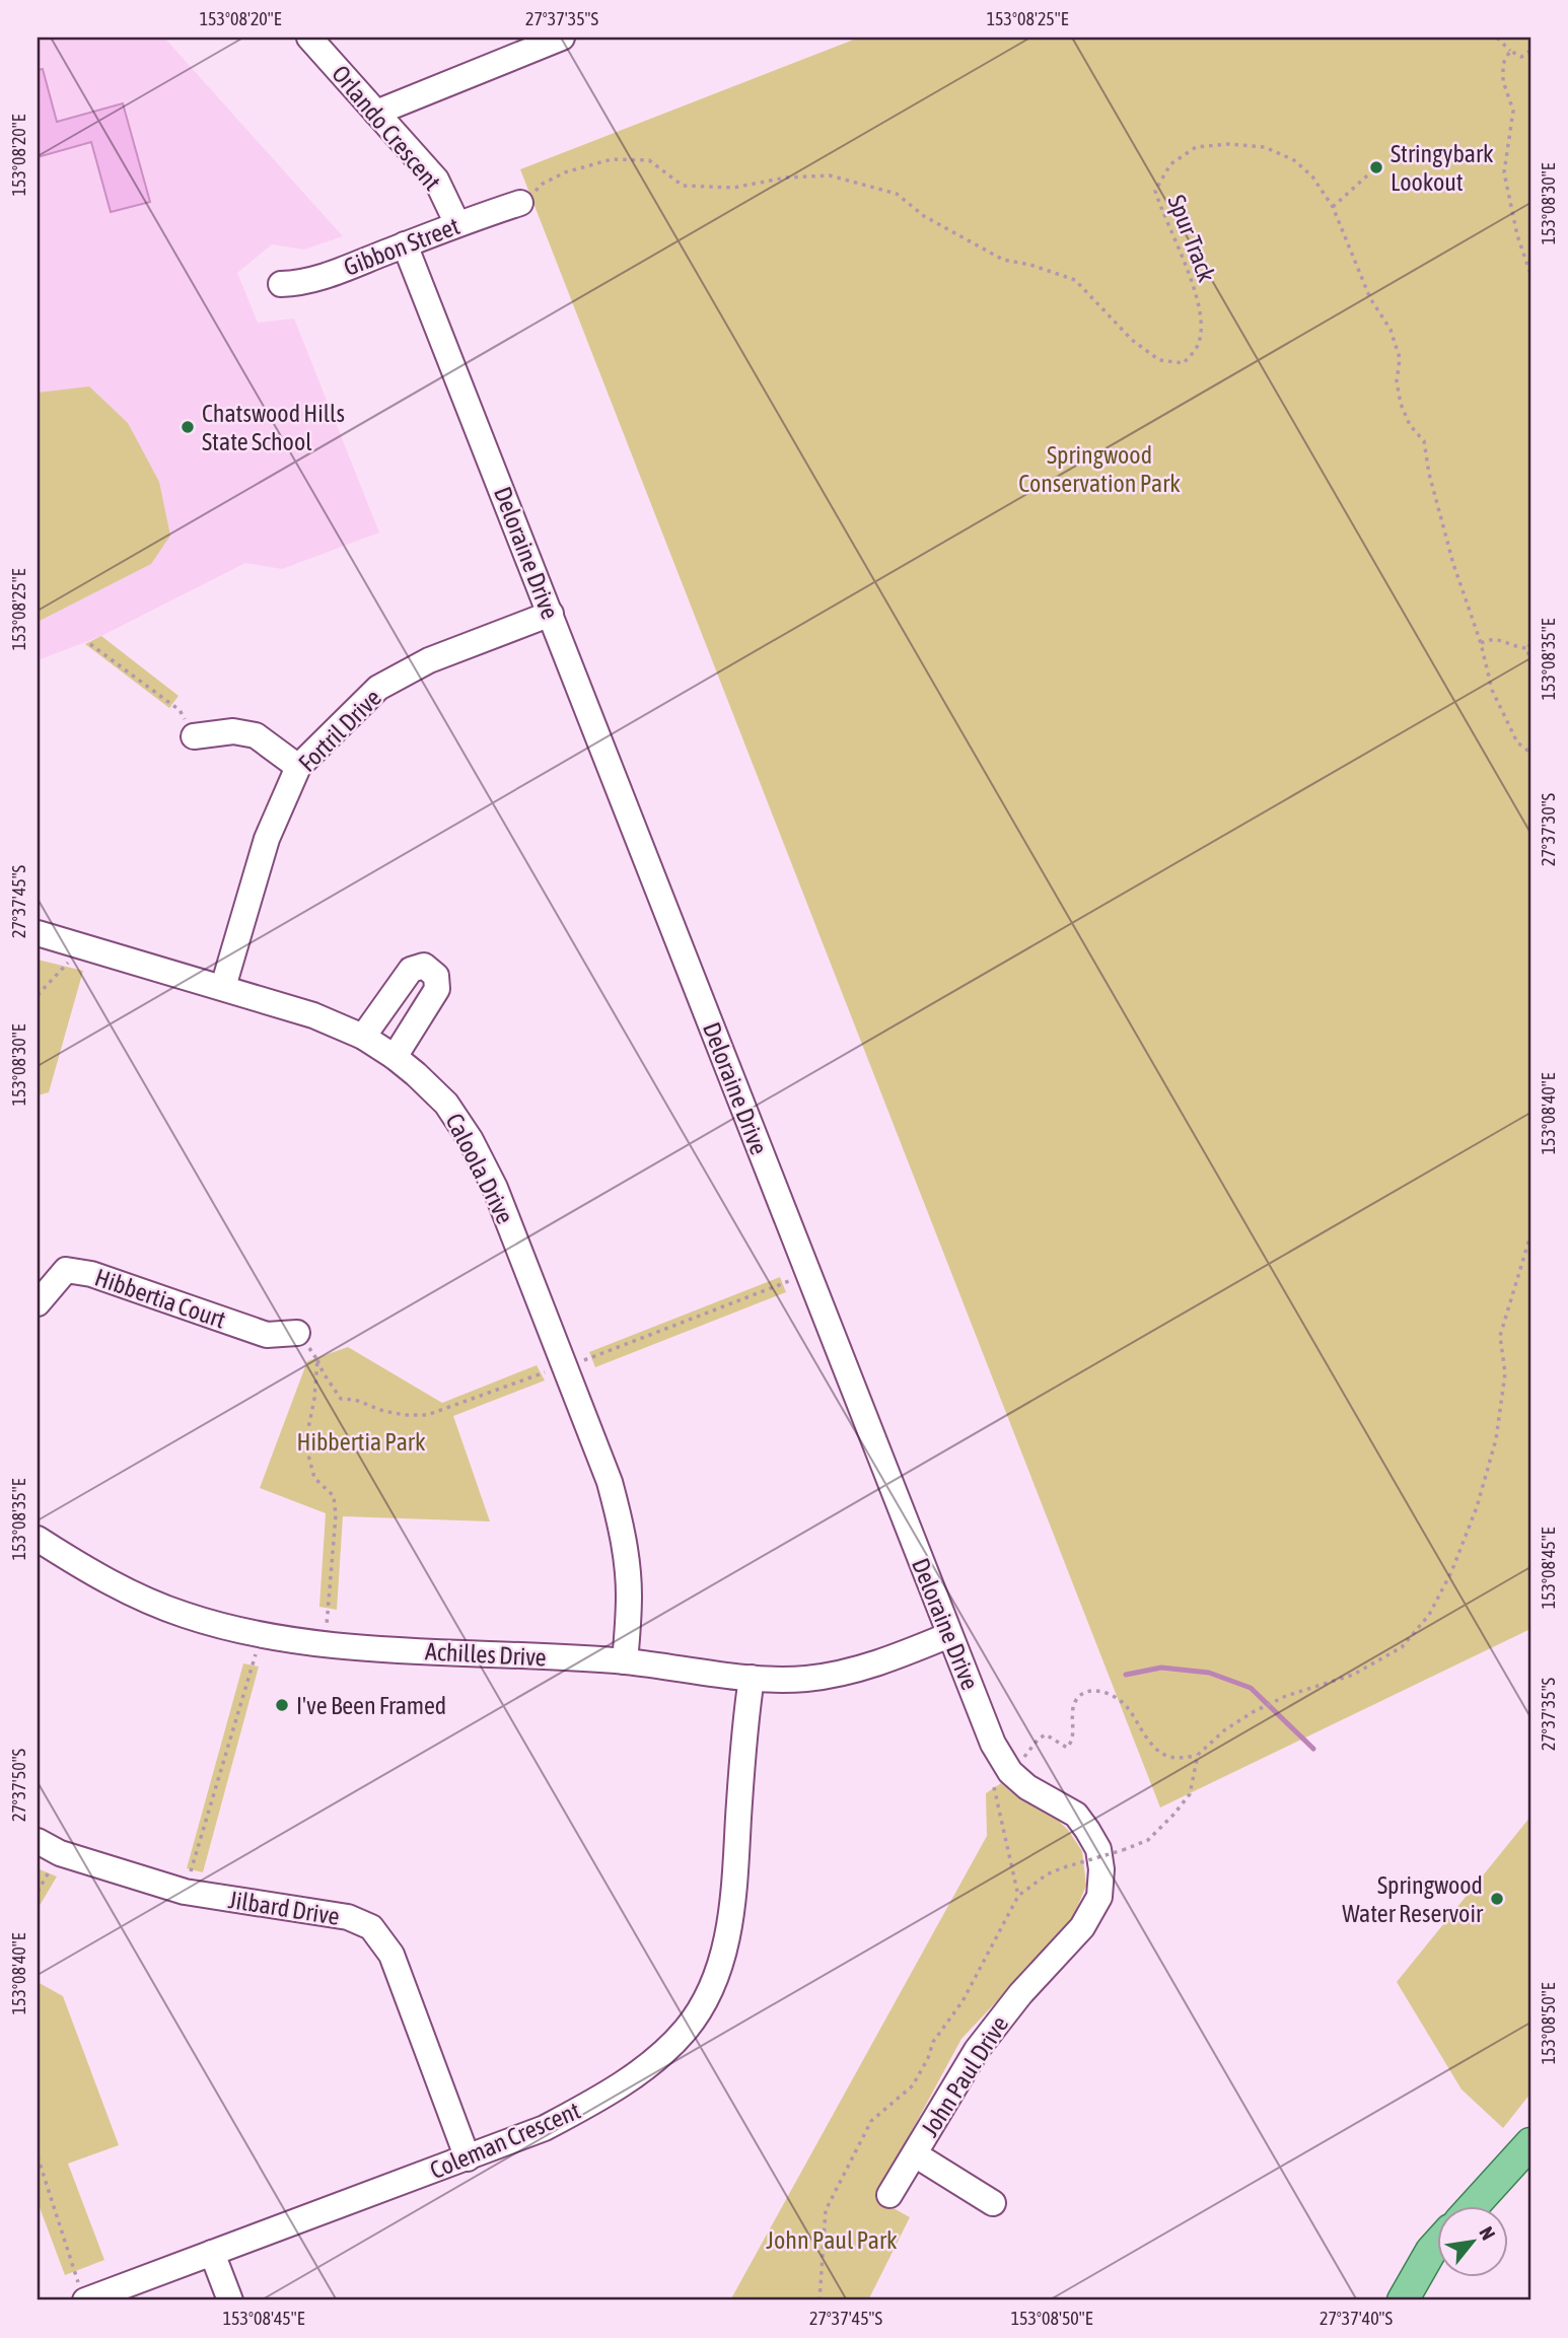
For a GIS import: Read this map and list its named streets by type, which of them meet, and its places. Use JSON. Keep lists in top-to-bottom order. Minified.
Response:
{"streets":{"street":["Orlando Crescent","Gibbon Street","Deloraine Drive","Fortril Drive","Caloola Drive","Hibbertia Court","Achilles Drive","Jilbard Drive","John Paul Drive","Coleman Crescent"],"path":["Spur Track"]},"crossings":[["Orlando Crescent","Gibbon Street"],["Spur Track","Gibbon Street"],["Gibbon Street","Deloraine Drive"],["Deloraine Drive","Fortril Drive"],["Deloraine Drive","Achilles Drive"],["Deloraine Drive","John Paul Drive"],["Fortril Drive","Caloola Drive"],["Caloola Drive","Achilles Drive"],["Achilles Drive","Coleman Crescent"],["Jilbard Drive","Coleman Crescent"]],"parks":["Springwood Conservation Park","Hibbertia Park","John Paul Park"],"places":["Stringybark Lookout","Chatswood Hills State School","I've Been Framed","Springwood Water Reservoir"],"north":"top right","coordinates":["153°08'20\"E","27°37'35\"S","153°08'25\"E","153°08'30\"E","153°08'35\"E","27°37'30\"S","27°37'45\"S","153°08'40\"E","153°08'45\"E","27°37'50\"S","153°08'50\"E","27°37'40\"S"]}
